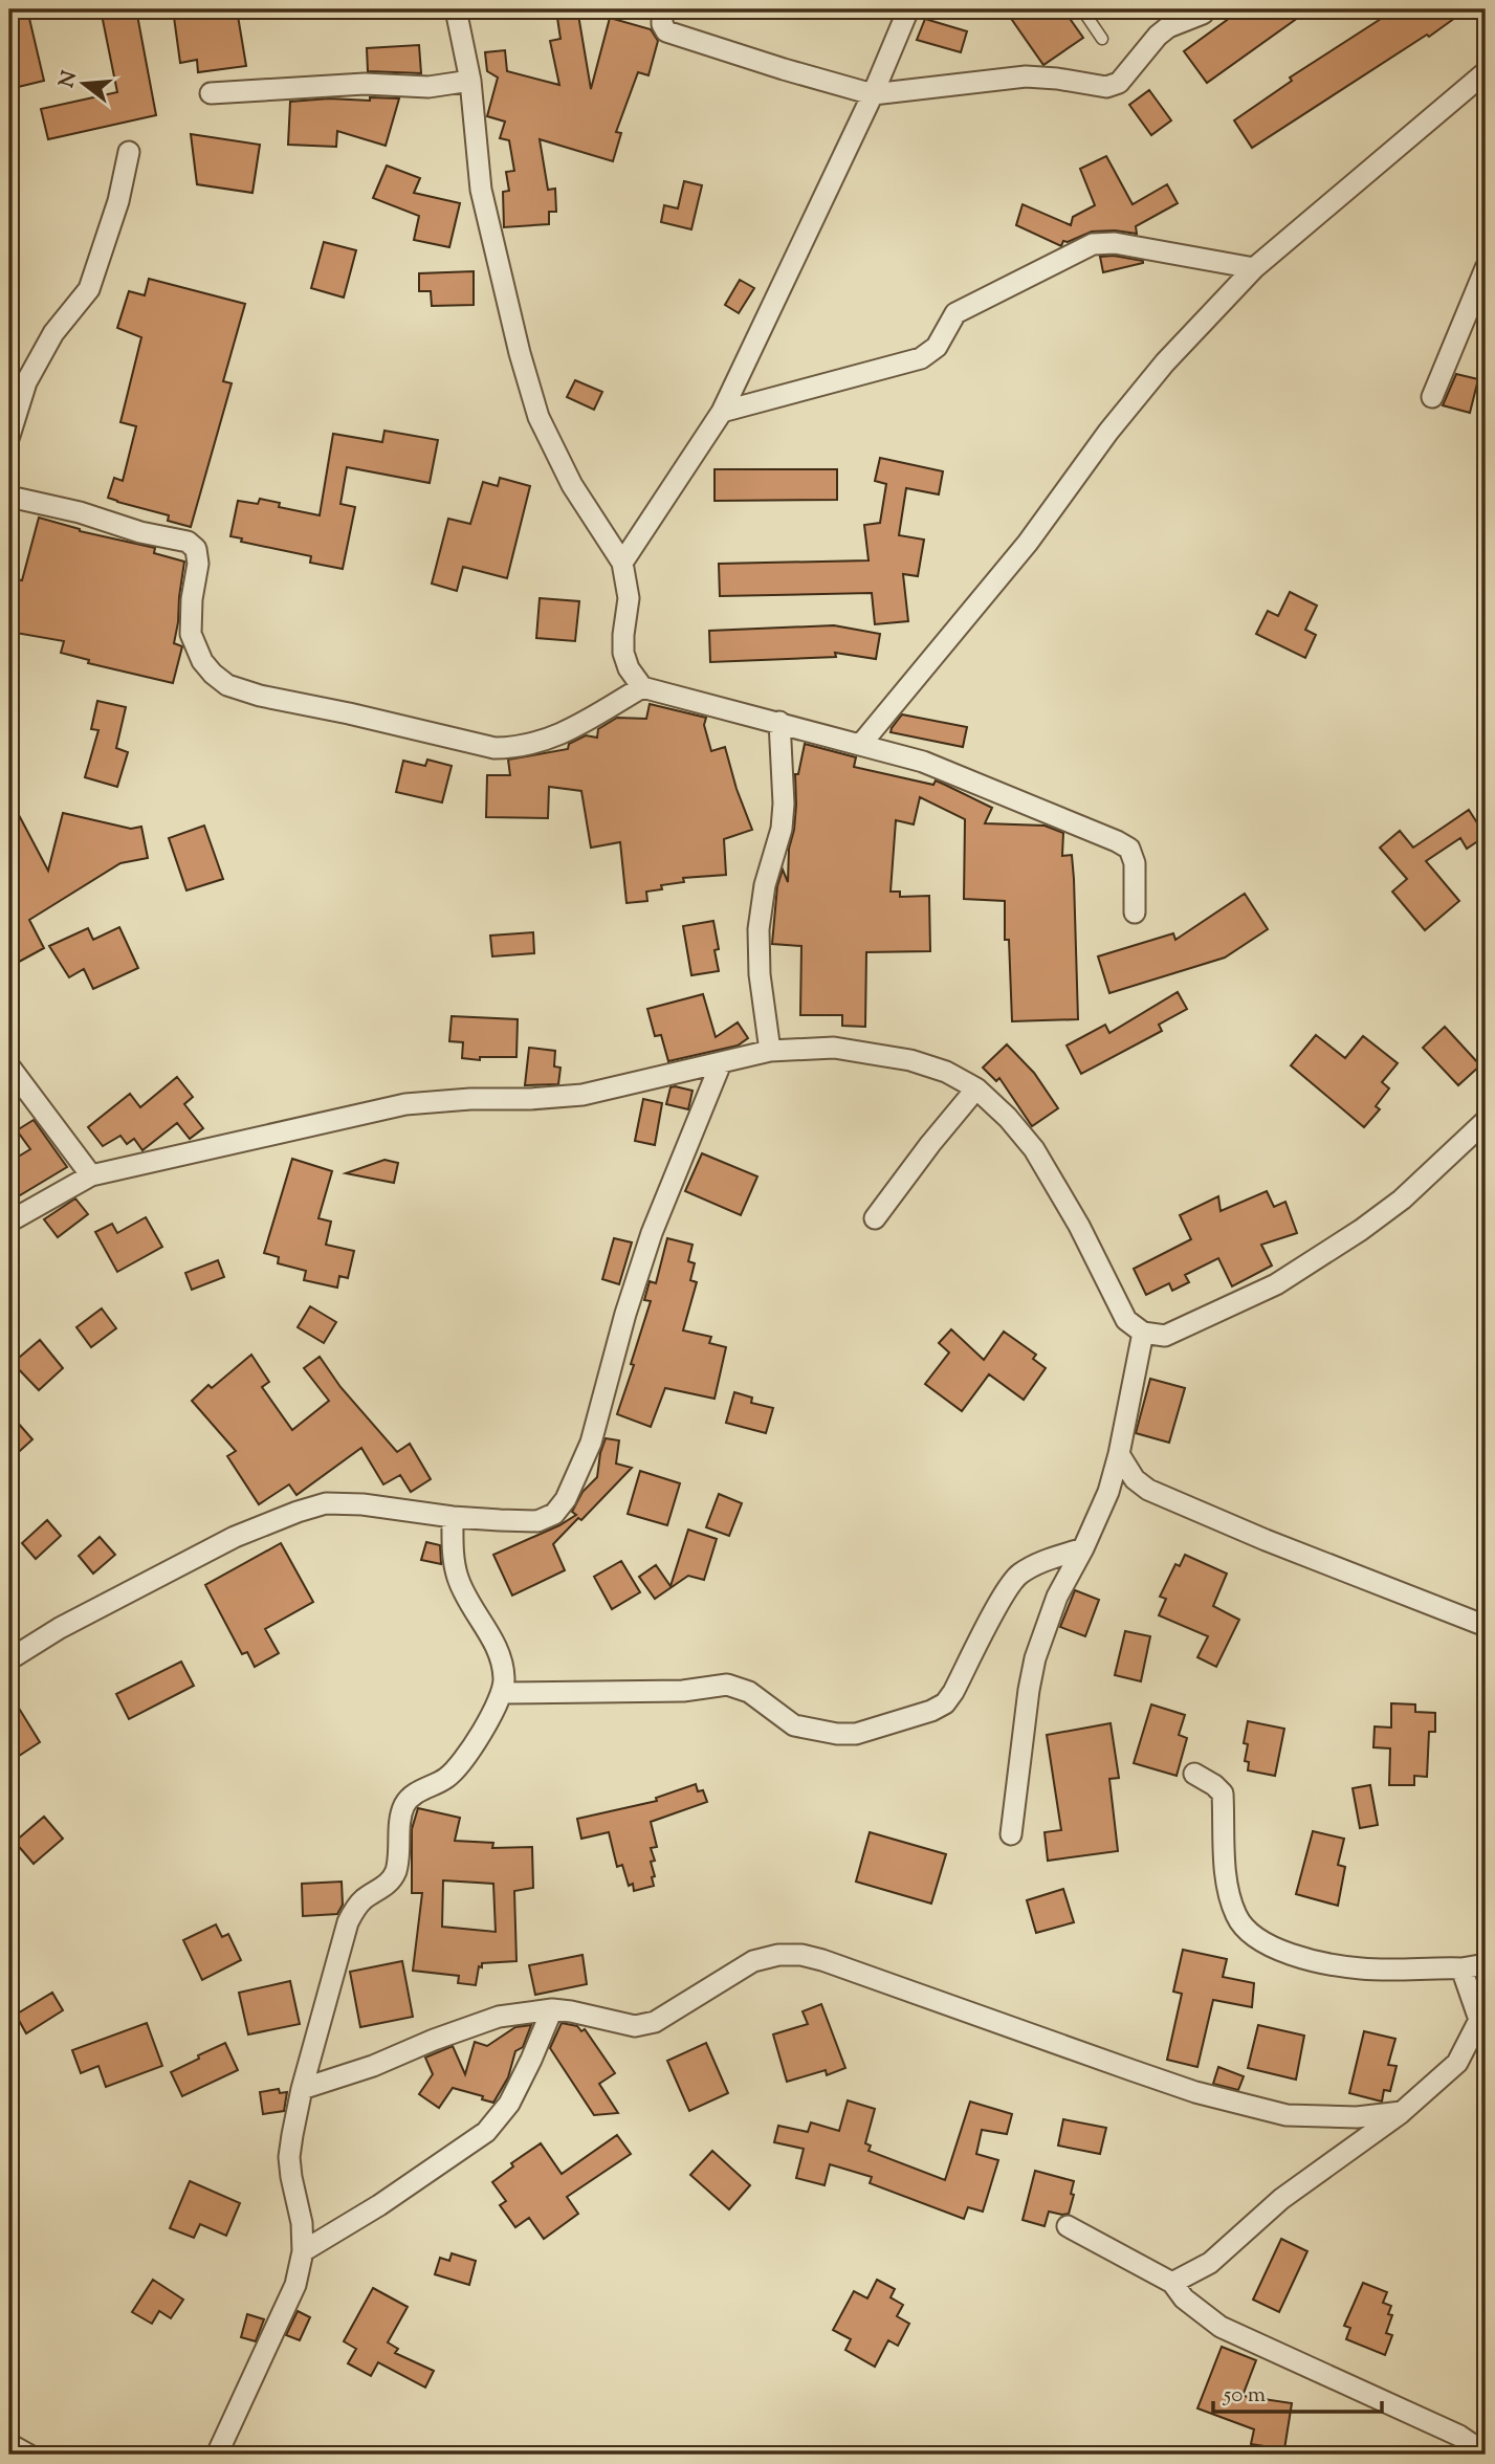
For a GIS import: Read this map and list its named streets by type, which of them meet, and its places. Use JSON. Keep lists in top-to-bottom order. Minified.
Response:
{"scale_bar":"50 m","north":"left"}
